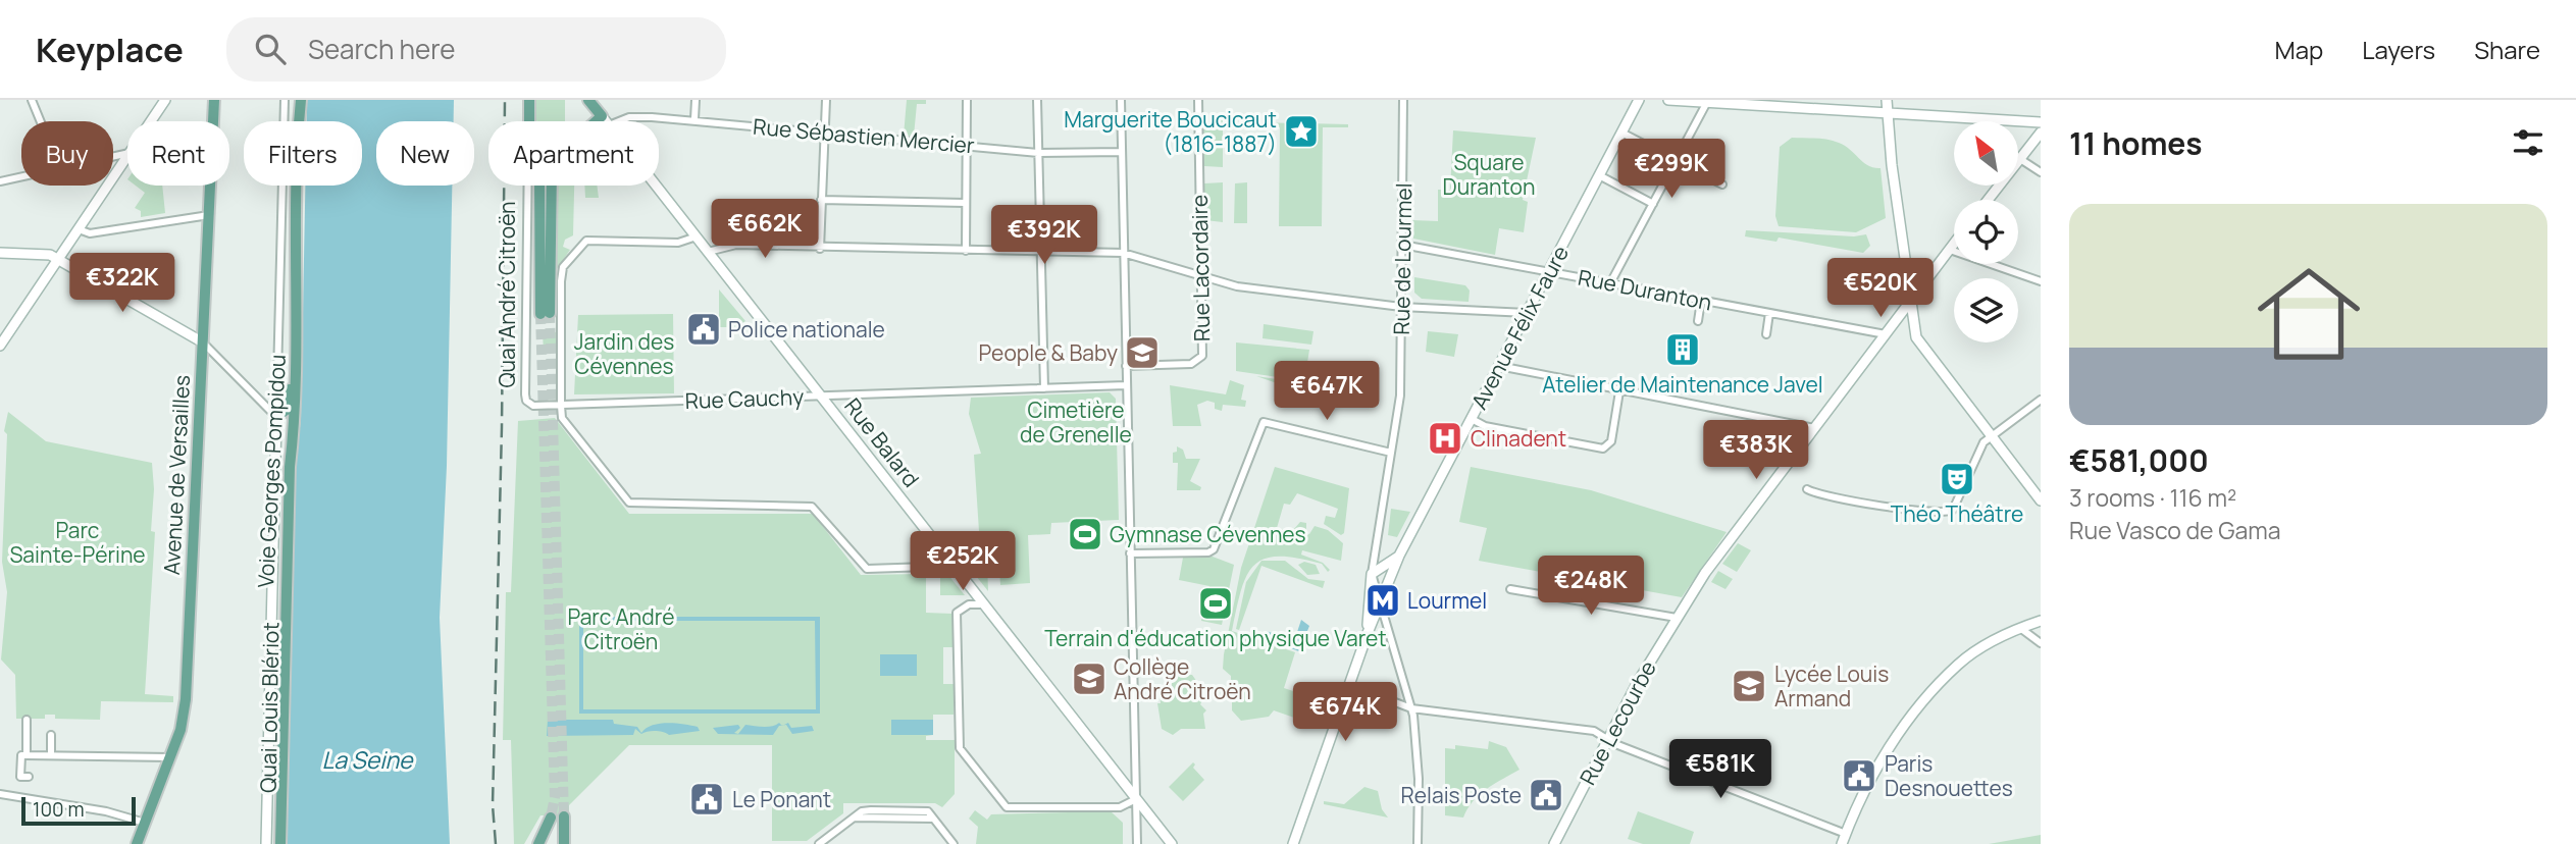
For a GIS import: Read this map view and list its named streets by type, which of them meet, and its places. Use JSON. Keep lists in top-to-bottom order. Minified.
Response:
{"streets":{"main road":["Quai André Citroën","Rue Balard","Voie Georges Pompidou","Avenue de Versailles"],"street":["Rue Sébastien Mercier","Rue de Lourmel","Rue Lacordaire","Rue Duranton","Avenue Félix Faure","Rue Cauchy","Quai Louis Blériot","Rue Lecourbe"]},"crossings":[["Rue Sébastien Mercier","Rue Balard"],["Rue de Lourmel","Rue Duranton"],["Rue de Lourmel","Avenue Félix Faure"],["Rue Duranton","Avenue Félix Faure"],["Rue Duranton","Rue Lecourbe"],["Quai André Citroën","Rue Cauchy"],["Rue Cauchy","Rue Balard"]],"water":["La Seine"],"parks":["Square Duranton","Jardin des Cévennes","Cimetière de Grenelle","Parc Sainte-Périne","Parc André Citroën"],"places":{"place":["Marguerite Boucicaut (1816-1887)"],"public building":["Police nationale","Paris Desnouettes","Relais Poste","Le Ponant"],"building":["Atelier de Maintenance Javel"],"school or university":["People & Baby","Collège André Citroën","Lycée Louis Armand"],"hospital":["Clinadent"],"theatre":["Théo Théâtre"],"sports":["Gymnase Cévennes","Terrain d'éducation physique Varet"],"metro station":["Lourmel"]},"scale_bar":"100 m","north":"top left","page":{"header":"Keyplace","search":"Search here","nav":["Map","Layers","Share"],"heading":"11 homes","chip":["Buy","Rent","Filters","New","Apartment"],"price":["€299K","€662K","€392K","€322K","€520K","€647K","€383K","€252K","€248K","€674K","€581K"],"list":[{"name":"€581,000","note":"3 rooms · 116 m² · Rue Vasco de Gama"}],"scale":"100 m"}}
